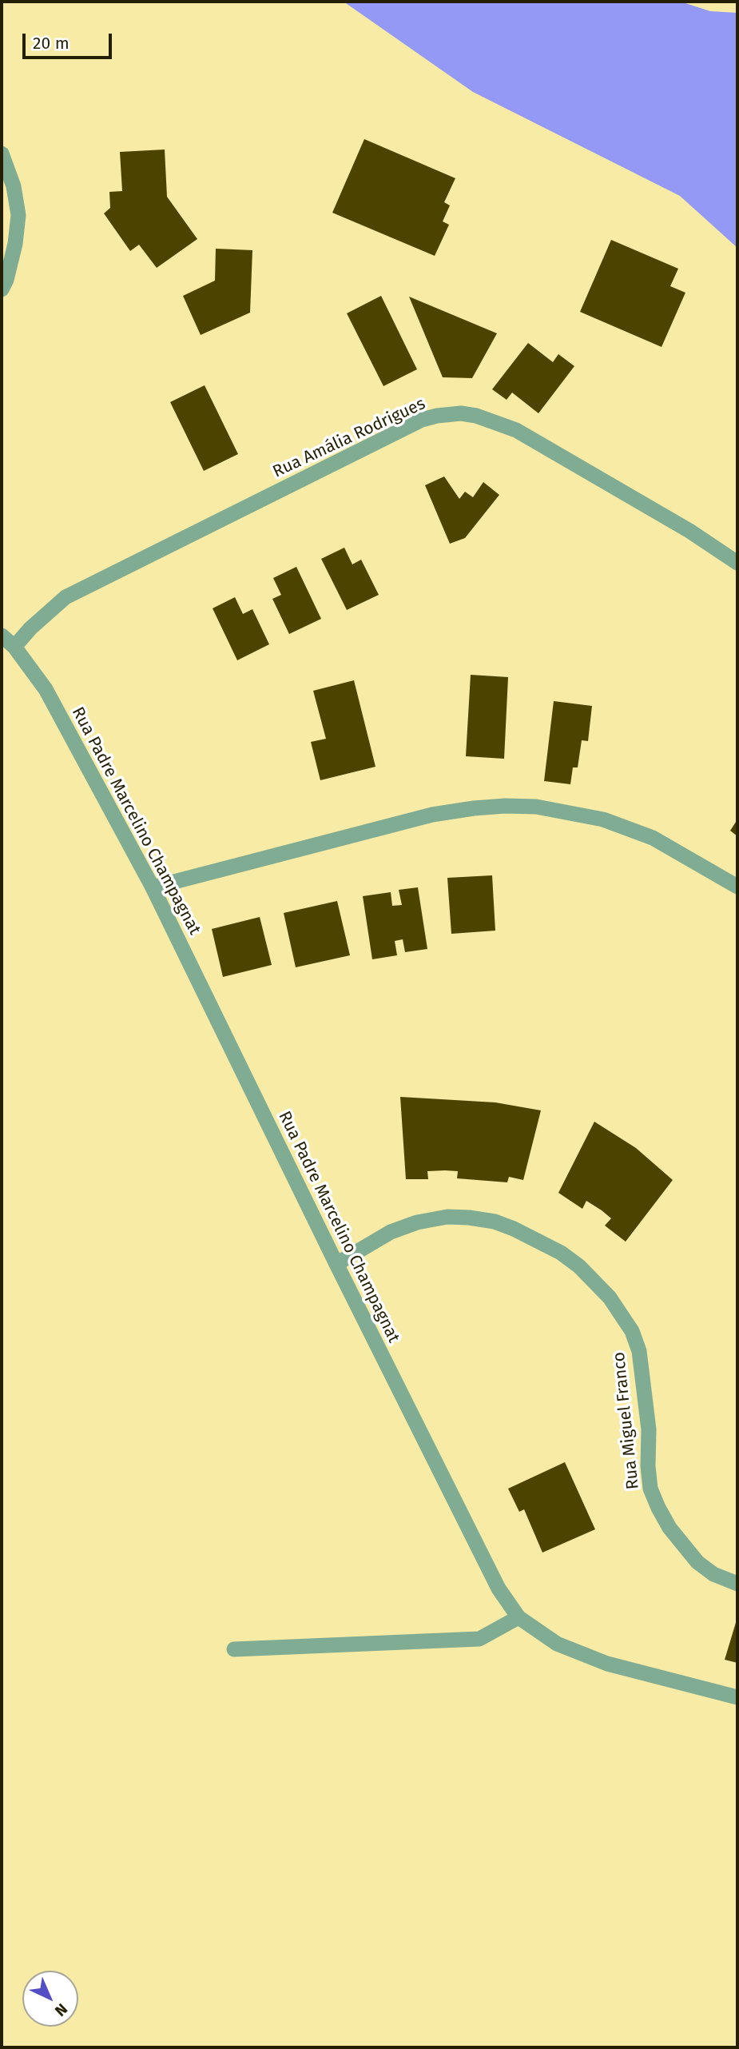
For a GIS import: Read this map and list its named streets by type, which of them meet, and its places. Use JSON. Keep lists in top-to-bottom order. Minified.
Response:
{"streets":{"street":["Rua Amália Rodrigues","Rua Padre Marcelino Champagnat","Rua Miguel Franco"]},"crossings":[["Rua Amália Rodrigues","Rua Padre Marcelino Champagnat"],["Rua Padre Marcelino Champagnat","Rua Miguel Franco"]],"scale_bar":"20 m","north":"bottom right"}
